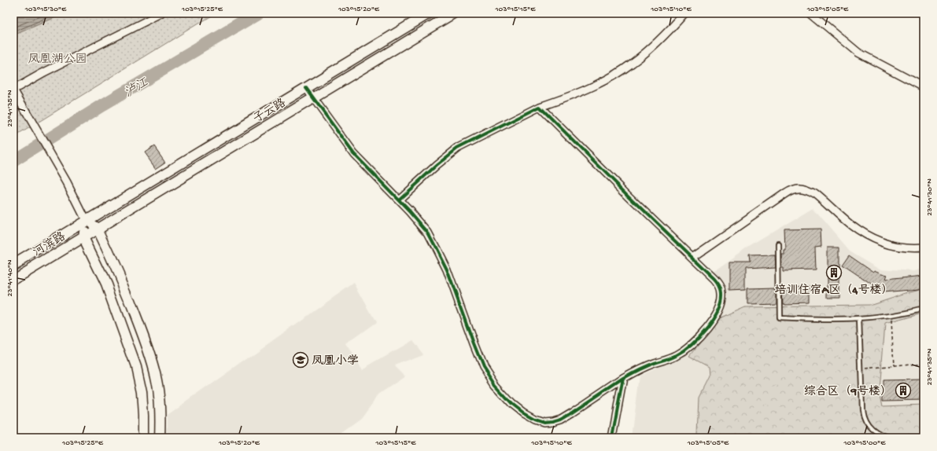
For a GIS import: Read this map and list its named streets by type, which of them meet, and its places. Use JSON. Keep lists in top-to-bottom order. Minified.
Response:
{"streets":{"main road":["子云路","河滨路"]},"crossings":[["子云路","河滨路"]],"water":["泸江"],"parks":["凤凰湖公园"],"places":{"building":["培训住宿A区（4号楼）","综合区（9号楼）"],"school or university":["凤凰小学"]},"coordinates":["103°15'30\"E","103°15'25\"E","103°15'20\"E","103°15'15\"E","103°15'10\"E","103°15'05\"E","23°41'35\"N","23°41'30\"N","23°41'40\"N","103°15'00\"E"]}
